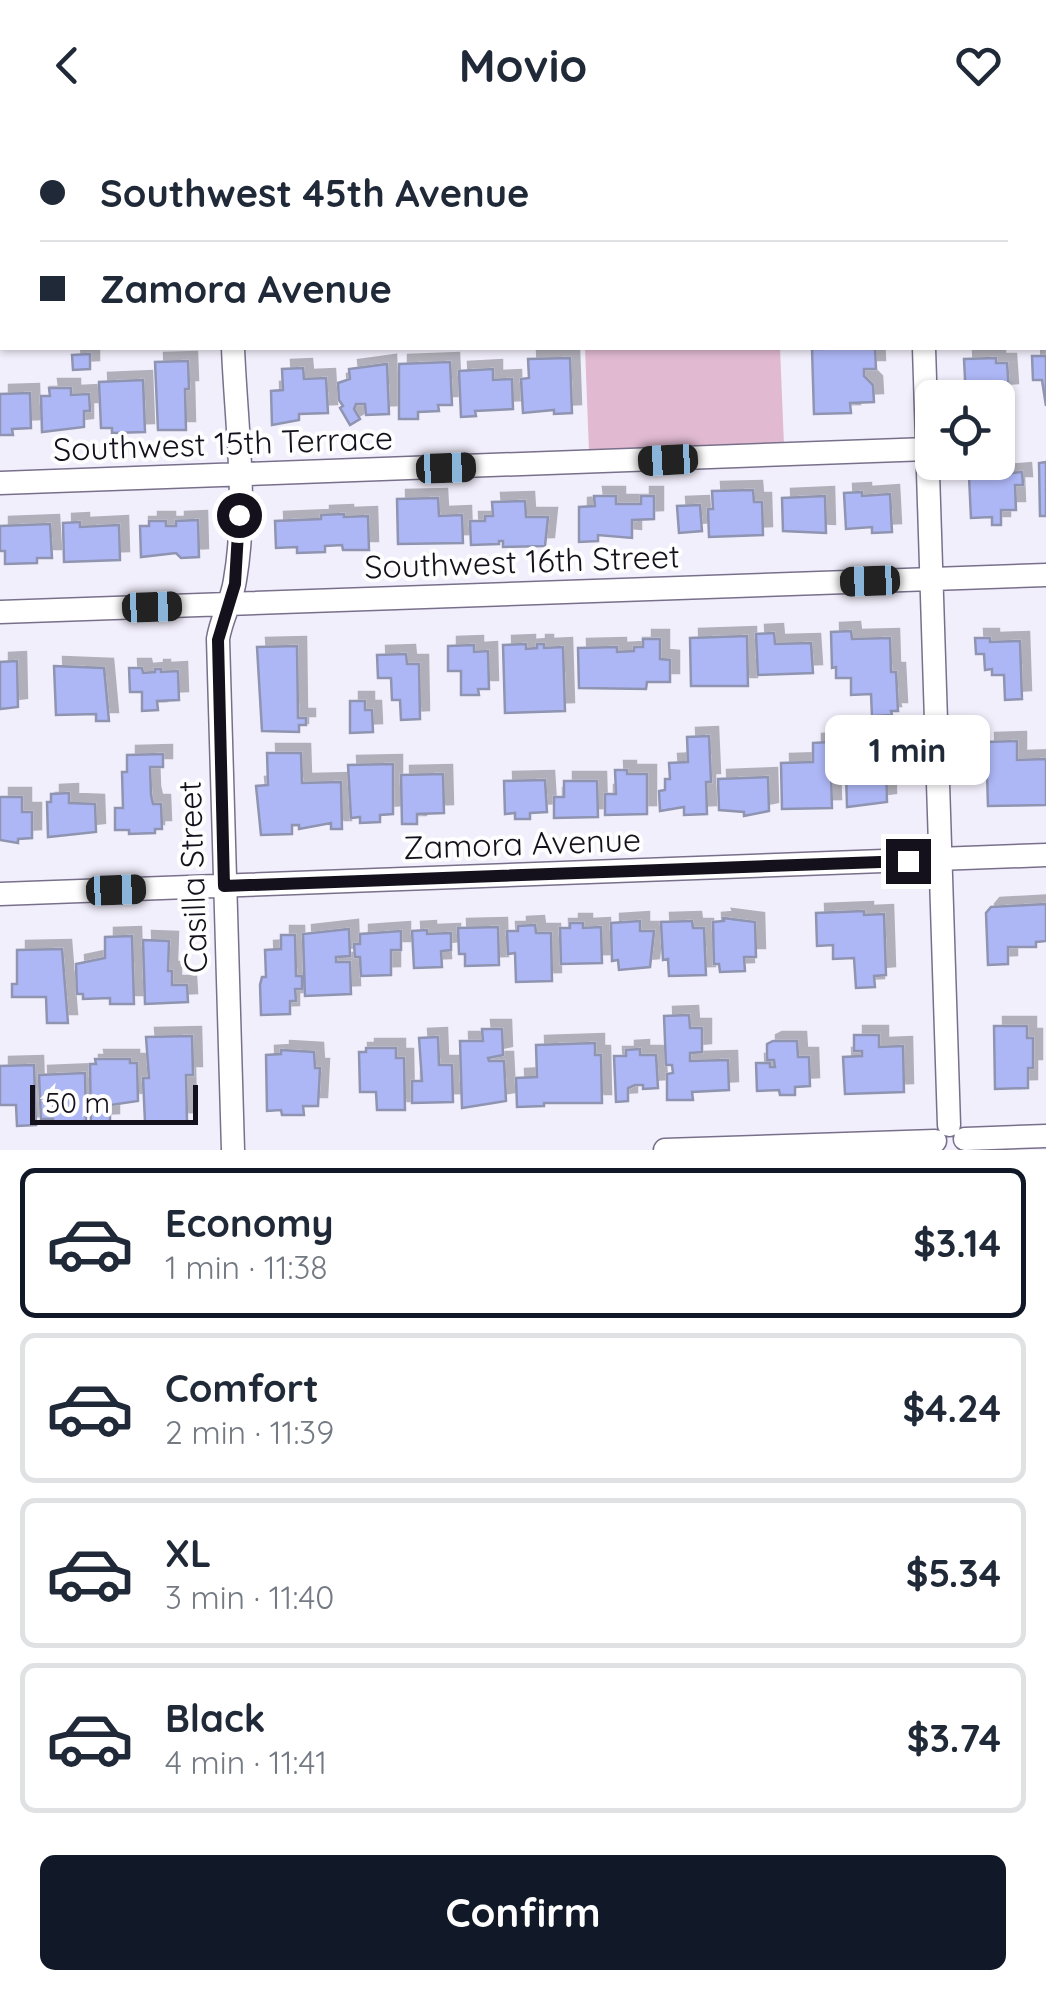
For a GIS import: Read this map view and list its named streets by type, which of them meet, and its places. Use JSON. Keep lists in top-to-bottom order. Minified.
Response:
{"streets":{"street":["Southwest 15th Terrace","Southwest 16th Street","Zamora Avenue","Casilla Street"]},"crossings":[["Southwest 15th Terrace","Casilla Street"],["Southwest 16th Street","Casilla Street"],["Zamora Avenue","Casilla Street"]],"scale_bar":"50 m","page":{"header":"Movio","banner":["Southwest 45th Avenue","Zamora Avenue"],"bubble":"1 min","scale":"50 m","list":[{"name":"Economy","note":"1 min · 11:38","value":"$3.14"},{"name":"Comfort","note":"2 min · 11:39","value":"$4.24"},{"name":"XL","note":"3 min · 11:40","value":"$5.34"},{"name":"Black","note":"4 min · 11:41","value":"$3.74"}],"buttons":"Confirm"}}
